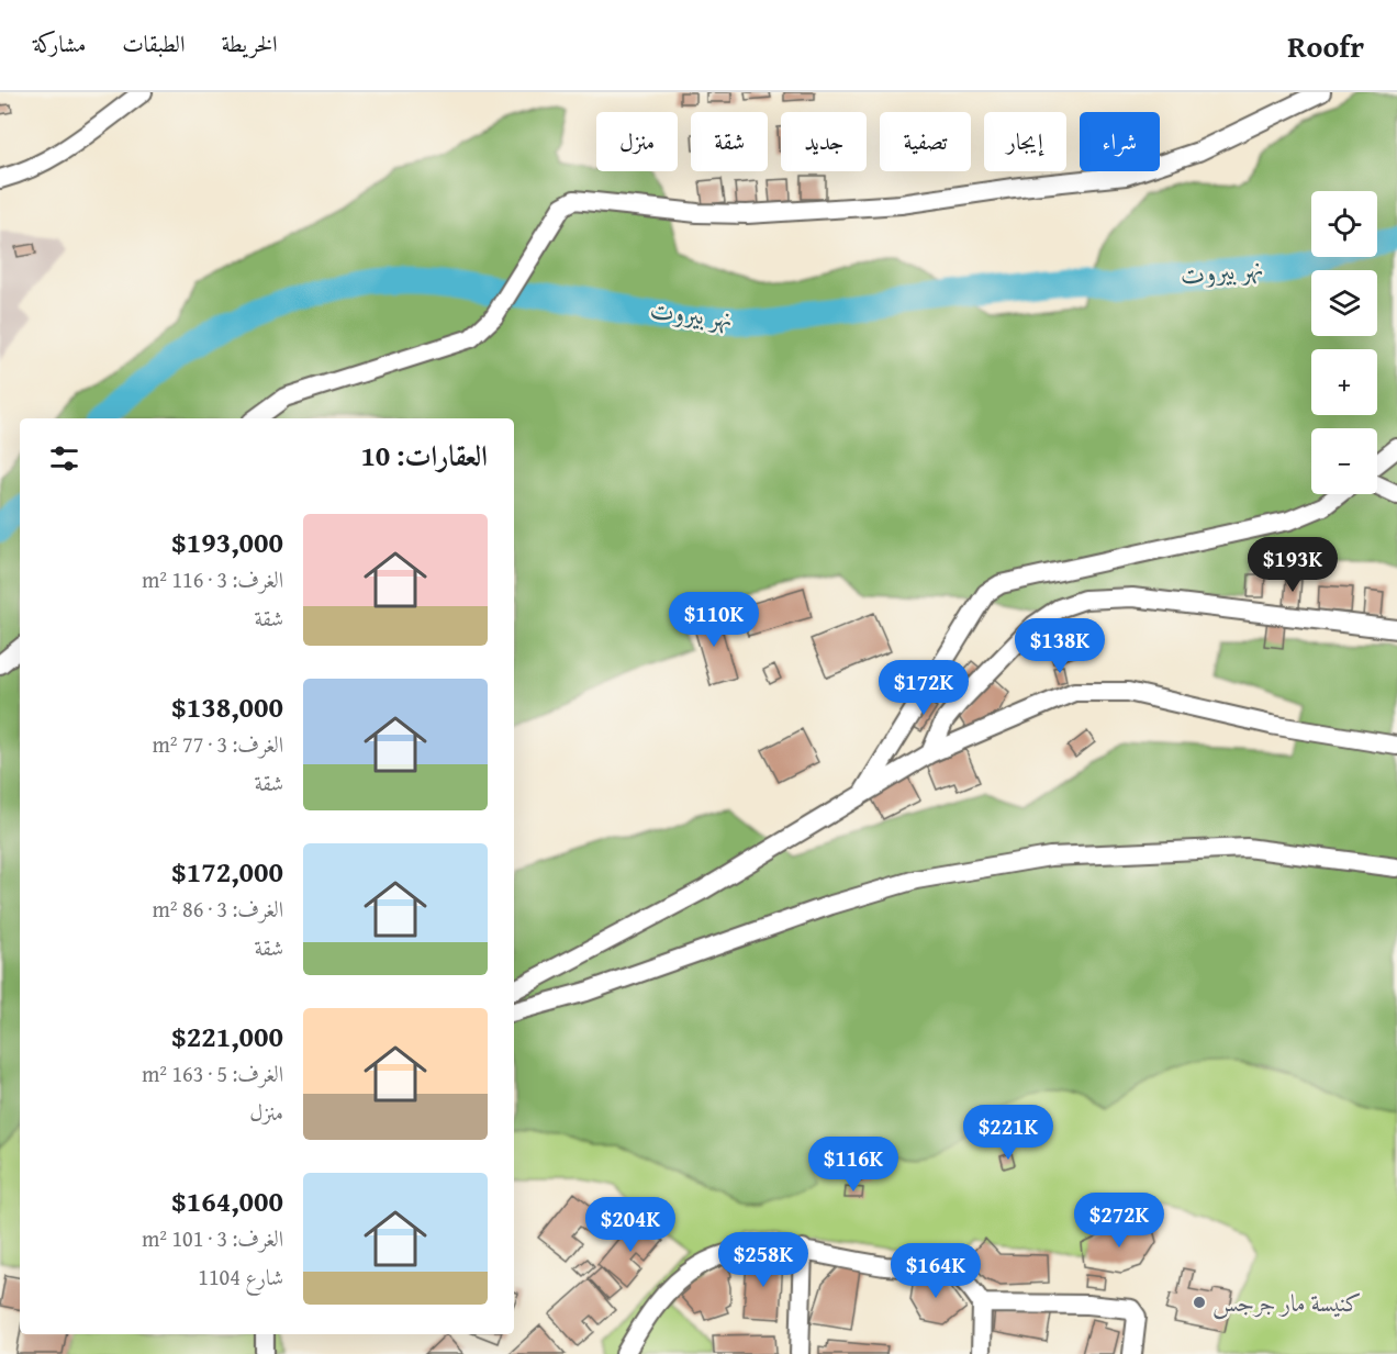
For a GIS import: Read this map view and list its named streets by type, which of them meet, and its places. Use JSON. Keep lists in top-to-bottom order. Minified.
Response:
{"water":["نهر بيروت"],"places":["كنيسة مار جرجس"],"page":{"header":"Roofr","nav":["الخريطة","الطبقات","مشاركة"],"chip":["شراء","إيجار","تصفية","جديد","شقة","منزل"],"map_buttons":["+","−"],"heading":"العقارات: 10","list":[{"name":"$193,000","note":"الغرف: 3 · 116 m² · شقة"},{"name":"$138,000","note":"الغرف: 3 · 77 m² · شقة"},{"name":"$172,000","note":"الغرف: 3 · 86 m² · شقة"},{"name":"$221,000","note":"الغرف: 5 · 163 m² · منزل"},{"name":"$164,000","note":"الغرف: 3 · 101 m² · شارع 1104"}],"price":["$193K","$110K","$138K","$172K","$221K","$116K","$272K","$204K","$258K","$164K"]}}
